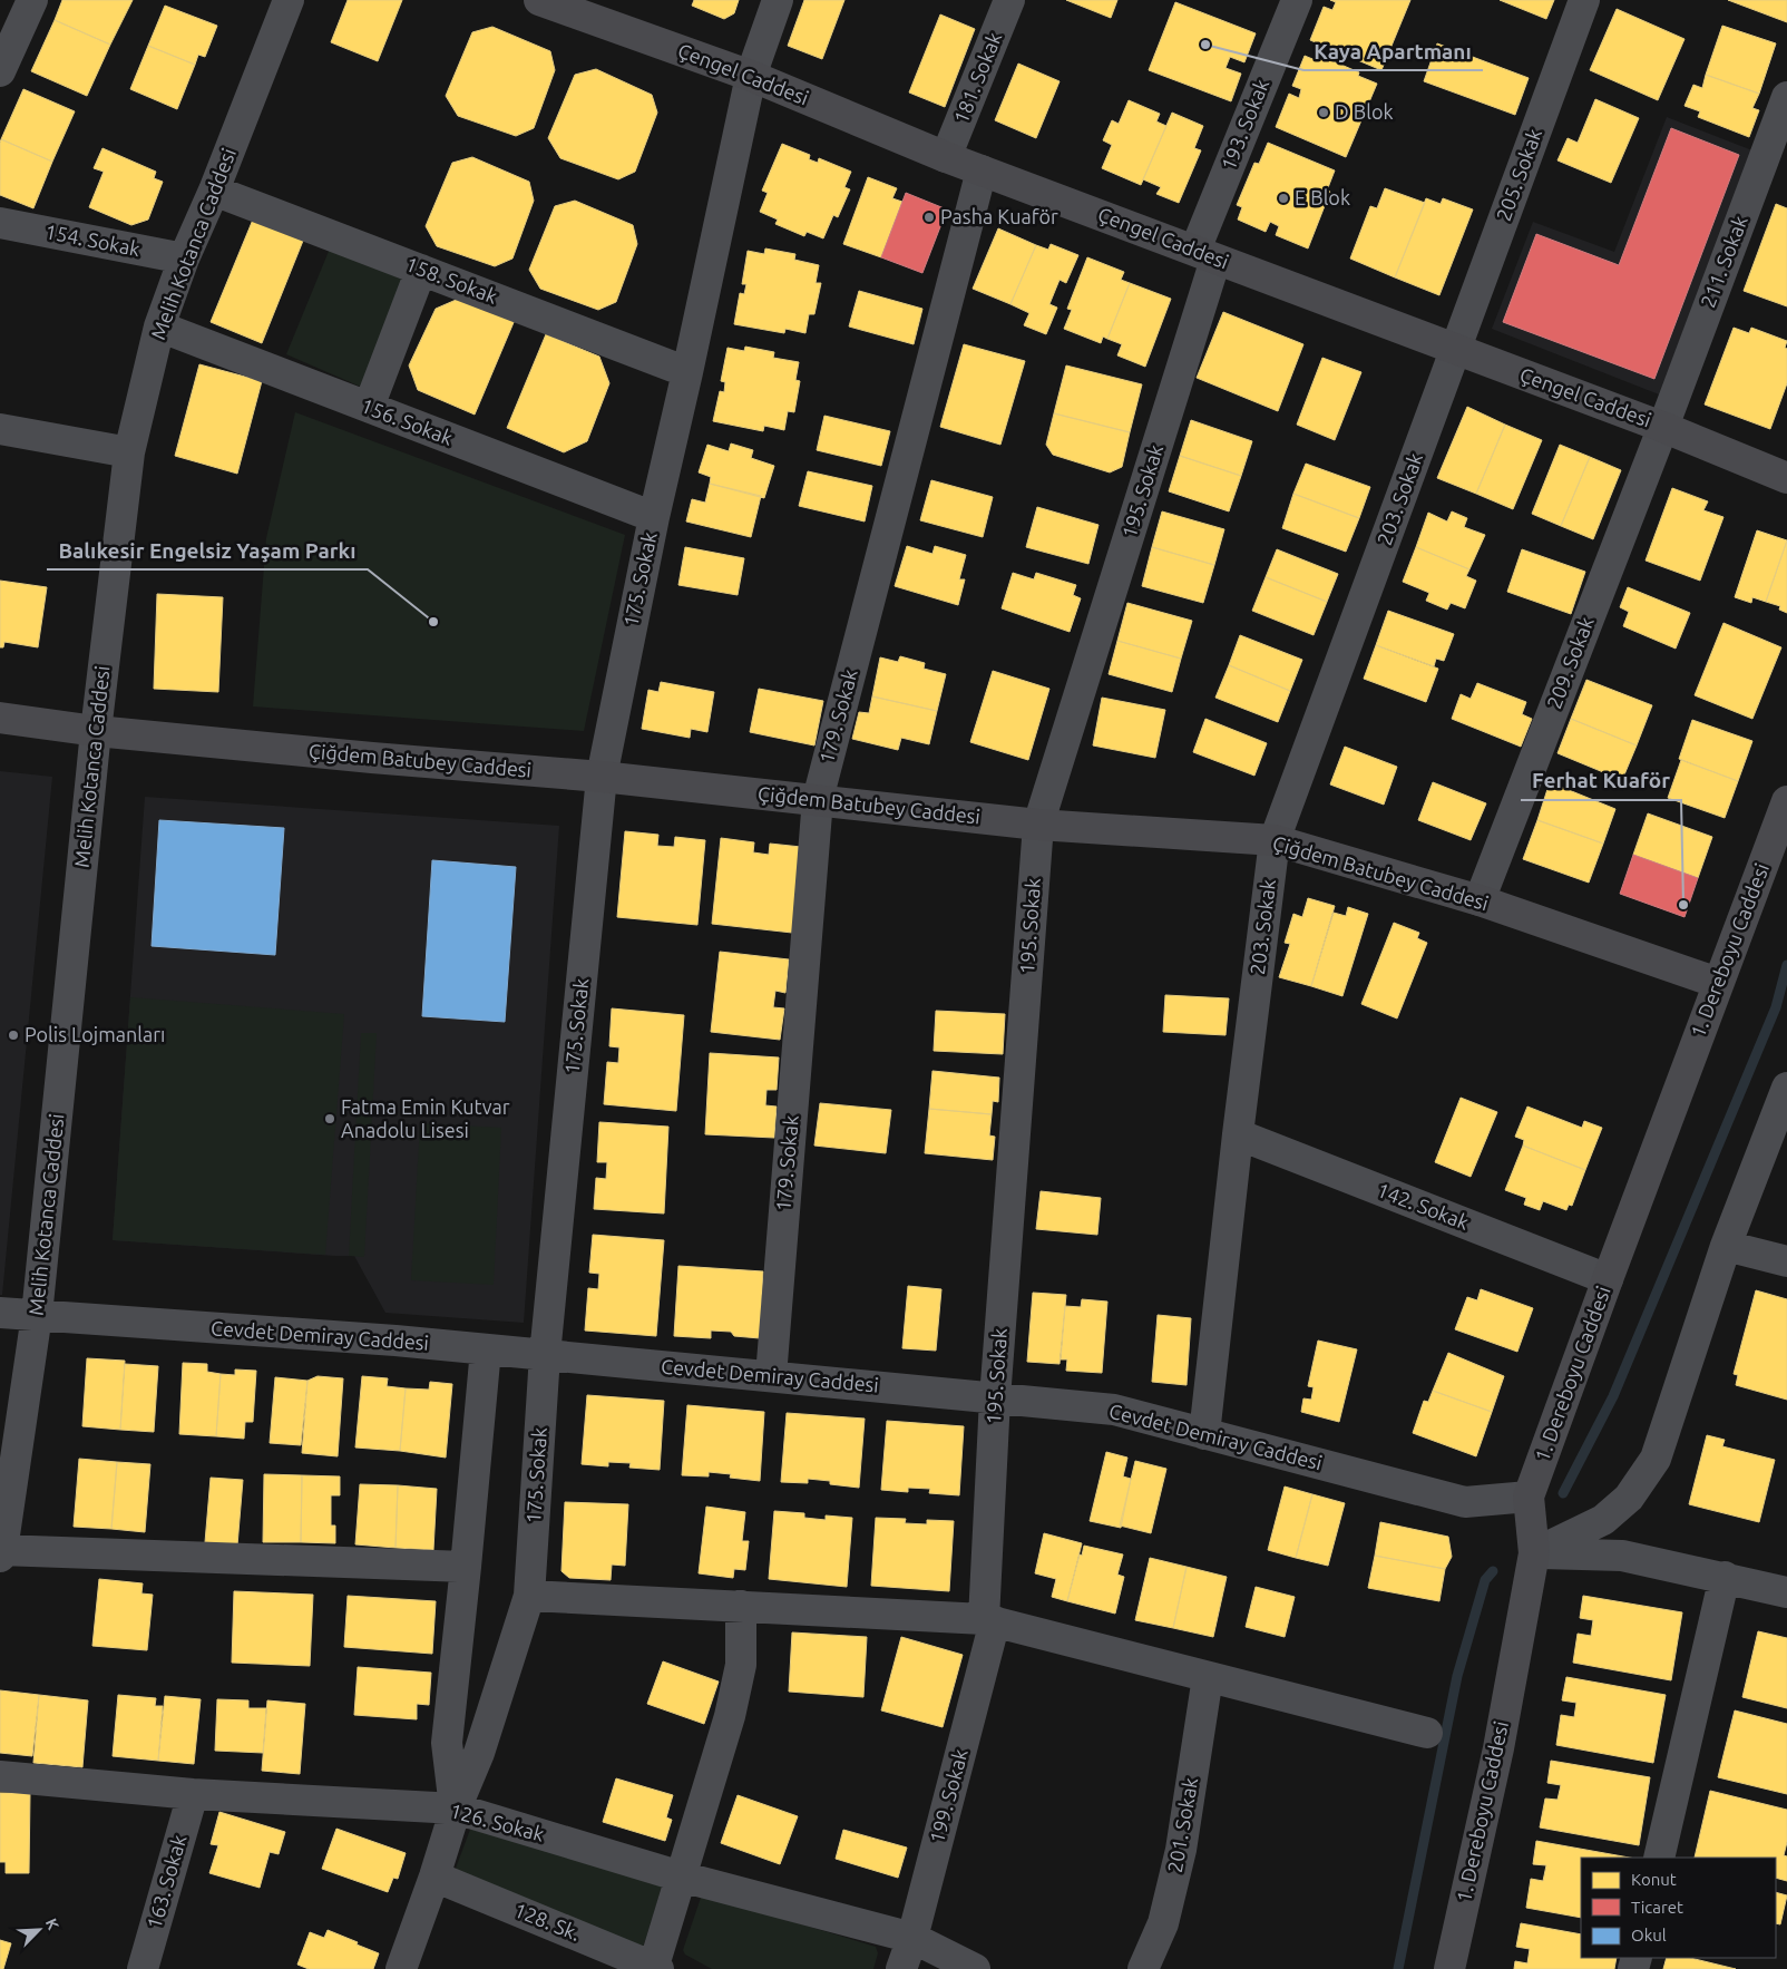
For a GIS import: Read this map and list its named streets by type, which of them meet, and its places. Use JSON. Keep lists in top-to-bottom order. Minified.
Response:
{"streets":{"main road":["Çengel Caddesi","Çiğdem Batubey Caddesi","1. Dereboyu Caddesi"],"street":["181. Sokak","193. Sokak","205. Sokak","154. Sokak","Melih Kotanca Caddesi","211. Sokak","158. Sokak","156. Sokak","195. Sokak","203. Sokak","175. Sokak","209. Sokak","179. Sokak","142. Sokak","Cevdet Demiray Caddesi","199. Sokak","126. Sokak","201. Sokak","163. Sokak","128. Sk."]},"crossings":[["Çengel Caddesi","181. Sokak"],["Çengel Caddesi","193. Sokak"],["Çengel Caddesi","205. Sokak"],["Çengel Caddesi","211. Sokak"],["Çengel Caddesi","195. Sokak"],["Çengel Caddesi","203. Sokak"],["Çengel Caddesi","175. Sokak"],["Çengel Caddesi","209. Sokak"],["Çengel Caddesi","179. Sokak"],["193. Sokak","195. Sokak"],["205. Sokak","203. Sokak"],["154. Sokak","Melih Kotanca Caddesi"],["Melih Kotanca Caddesi","158. Sokak"],["Melih Kotanca Caddesi","156. Sokak"],["Melih Kotanca Caddesi","Çiğdem Batubey Caddesi"],["Melih Kotanca Caddesi","Cevdet Demiray Caddesi"],["211. Sokak","209. Sokak"],["158. Sokak","175. Sokak"],["156. Sokak","175. Sokak"],["195. Sokak","Çiğdem Batubey Caddesi"],["195. Sokak","Cevdet Demiray Caddesi"],["195. Sokak","199. Sokak"],["203. Sokak","Çiğdem Batubey Caddesi"],["203. Sokak","142. Sokak"],["203. Sokak","Cevdet Demiray Caddesi"],["175. Sokak","Çiğdem Batubey Caddesi"],["175. Sokak","Cevdet Demiray Caddesi"],["175. Sokak","126. Sokak"],["175. Sokak","128. Sk."],["209. Sokak","Çiğdem Batubey Caddesi"],["179. Sokak","Çiğdem Batubey Caddesi"],["179. Sokak","Cevdet Demiray Caddesi"],["Çiğdem Batubey Caddesi","1. Dereboyu Caddesi"],["1. Dereboyu Caddesi","142. Sokak"],["1. Dereboyu Caddesi","Cevdet Demiray Caddesi"],["199. Sokak","126. Sokak"],["126. Sokak","163. Sokak"]],"places":["Kaya Apartmanı","D Blok","E Blok","Pasha Kuaför","Balıkesir Engelsiz Yaşam Parkı","Ferhat Kuaför","Polis Lojmanları","Fatma Emin Kutvar Anadolu Lisesi"],"legend":["Konut","Ticaret","Okul"],"north":"top right"}
